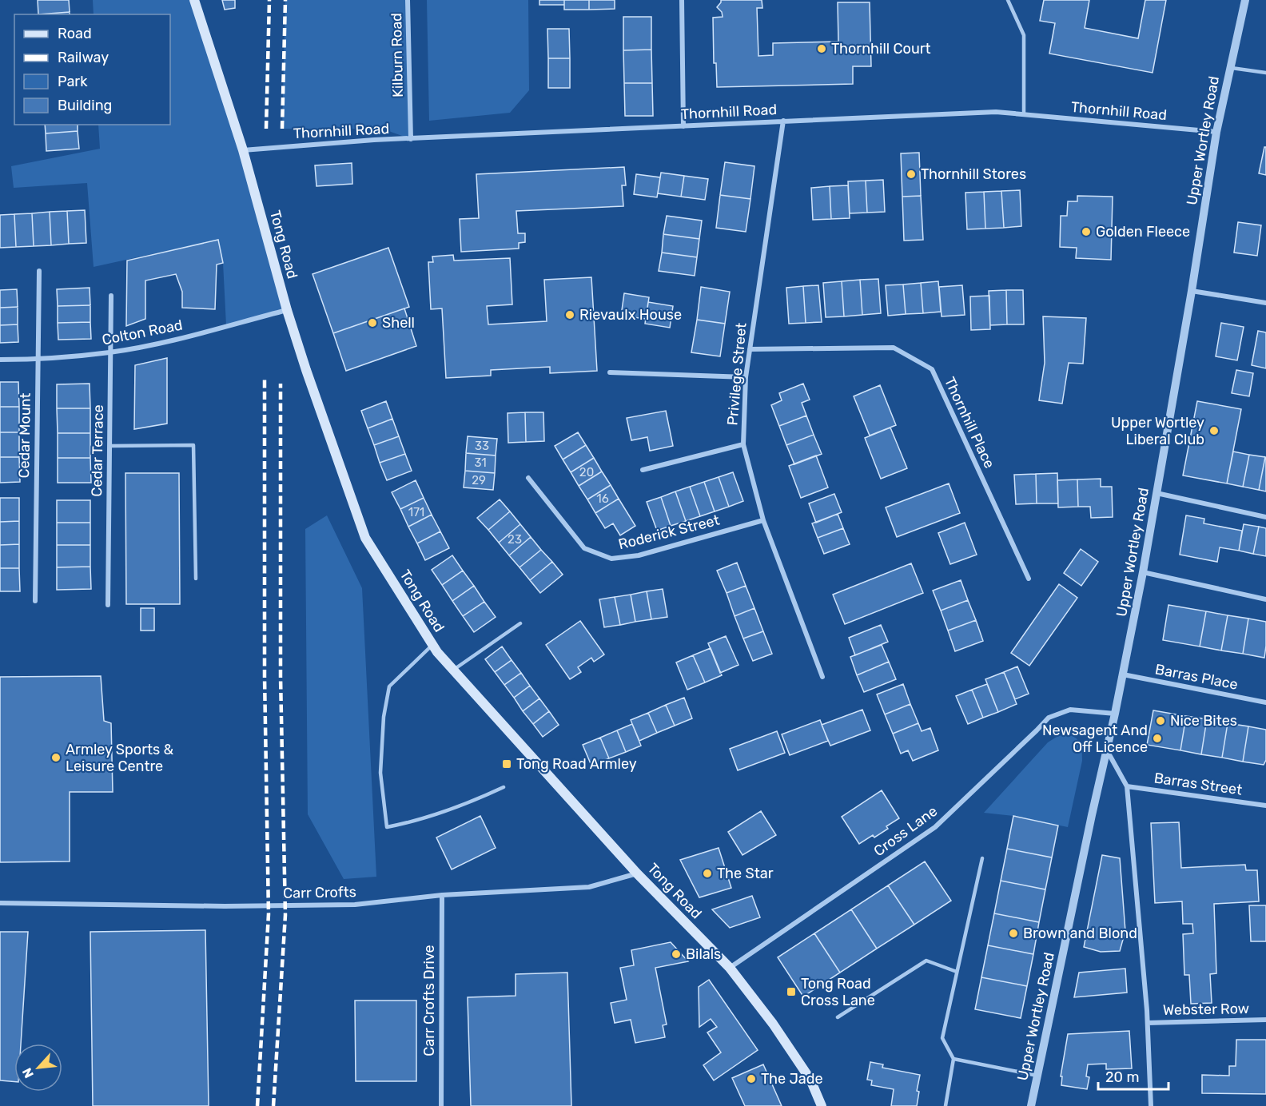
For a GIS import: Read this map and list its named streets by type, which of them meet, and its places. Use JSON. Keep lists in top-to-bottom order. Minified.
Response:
{"streets":{"main road":["Tong Road"],"street":["Kilburn Road","Thornhill Road","Upper Wortley Road","Colton Road","Privilege Street","Thornhill Place","Cedar Mount","Cedar Terrace","Roderick Street","Barras Place","Barras Street","Cross Lane","Carr Crofts","Carr Crofts Drive","Webster Row"]},"crossings":[["Kilburn Road","Thornhill Road"],["Thornhill Road","Upper Wortley Road"],["Thornhill Road","Tong Road"],["Thornhill Road","Privilege Street"],["Upper Wortley Road","Barras Place"],["Upper Wortley Road","Cross Lane"],["Tong Road","Colton Road"],["Tong Road","Cross Lane"],["Tong Road","Carr Crofts"],["Colton Road","Cedar Mount"],["Colton Road","Cedar Terrace"],["Privilege Street","Thornhill Place"],["Privilege Street","Roderick Street"],["Carr Crofts","Carr Crofts Drive"]],"places":{"other":["Thornhill Court","Thornhill Stores","Golden Fleece","Rievaulx House","Shell","Upper Wortley Liberal Club","Nice Bites","Newsagent And Off Licence","Armley Sports & Leisure Centre","The Star","Brown and Blond","Bilals","The Jade"],"transit":["Tong Road Armley","Tong Road Cross Lane"]},"house_numbers":["33","31","20","29","16","171","23"],"legend":["Road","Railway","Park","Building"],"scale_bar":"20 m","north":"bottom left"}
